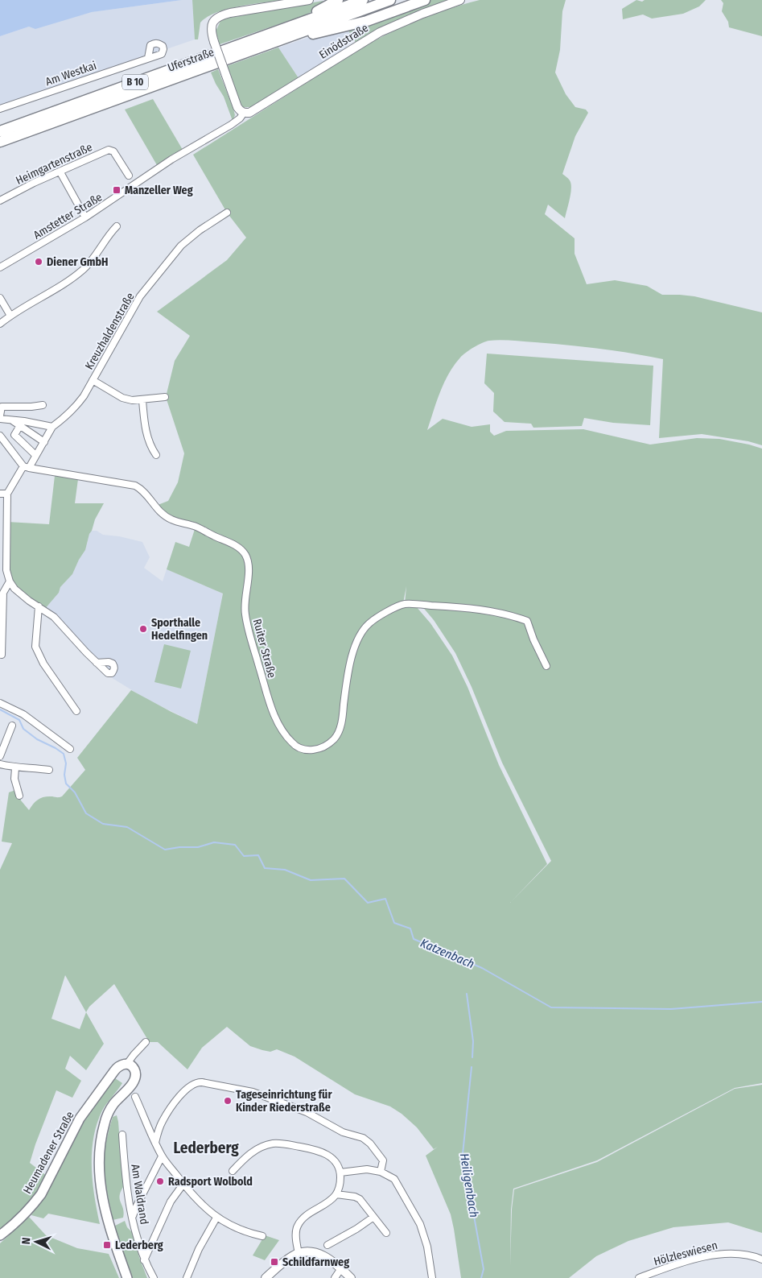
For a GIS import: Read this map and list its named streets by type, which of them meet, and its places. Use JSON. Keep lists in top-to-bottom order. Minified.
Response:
{"streets":{"highway":["Uferstraße","B 10"],"main road":["Heumadener Straße"],"street":["Einödstraße","Am Westkai","Heimgartenstraße","Amstetter Straße","Kreuzhaldenstraße","Ruiter Straße","Am Waldrand","Hölzleswiesen"]},"crossings":[["Einödstraße","Amstetter Straße"]],"districts":["Lederberg"],"water":["Katzenbach","Heiligenbach"],"places":{"transit":["Manzeller Weg","Lederberg","Schildfarnweg"],"other":["Diener GmbH","Sporthalle Hedelfingen","Tageseinrichtung für Kinder Riederstraße","Radsport Wolbold"]},"north":"left"}
